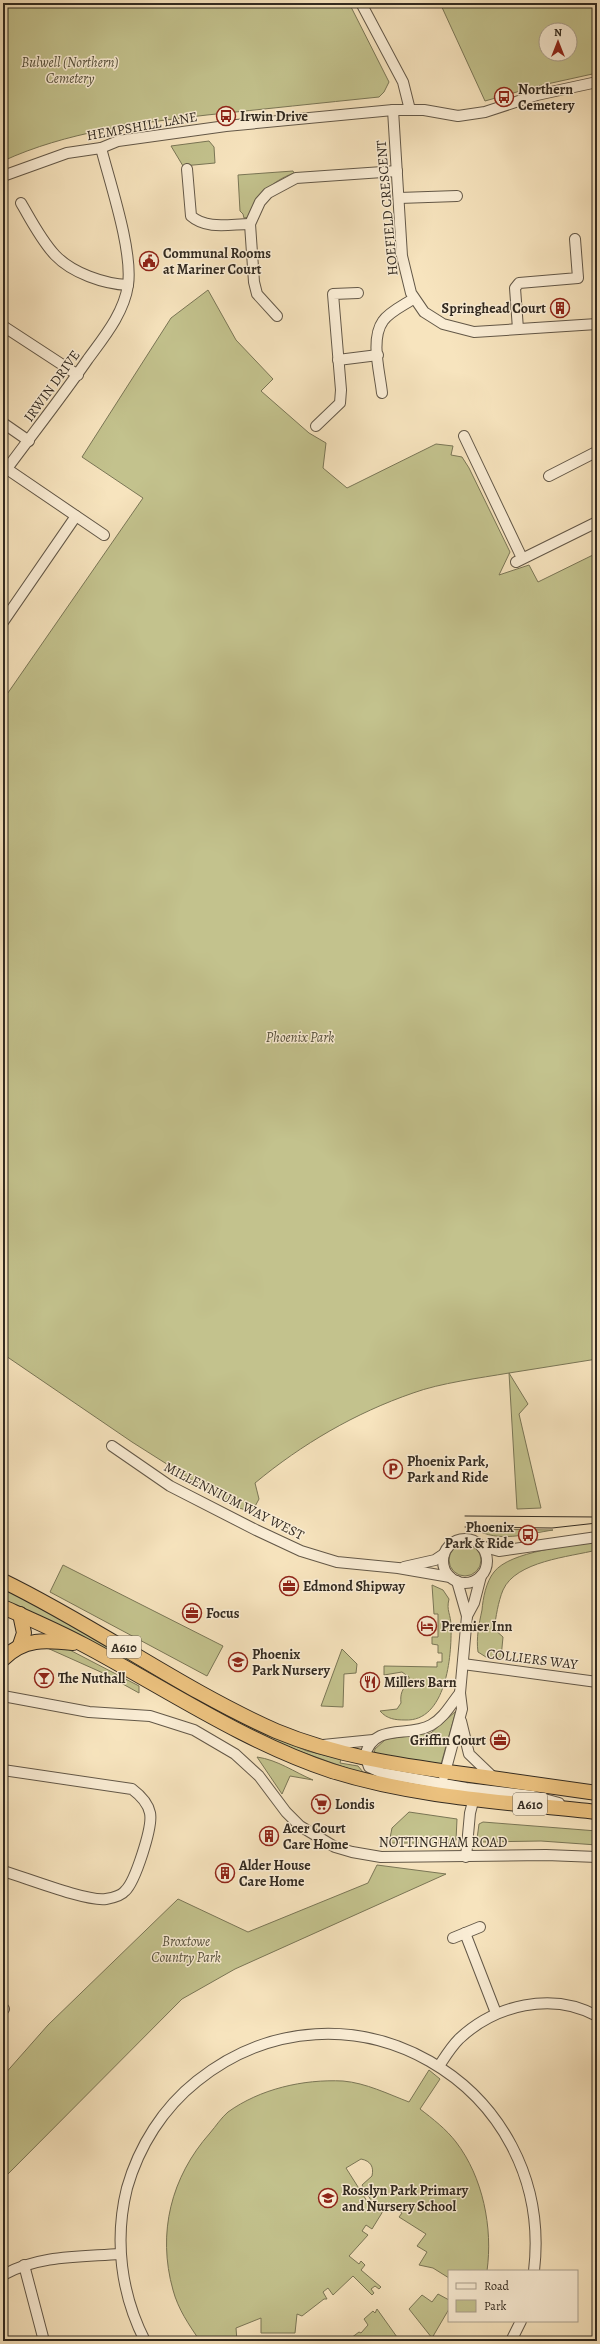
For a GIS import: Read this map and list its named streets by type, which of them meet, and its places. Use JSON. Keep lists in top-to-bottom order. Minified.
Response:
{"streets":{"highway":["A610"],"street":["HEMPSHILL LANE","HOEFIELD CRESCENT","IRWIN DRIVE","MILLENNIUM WAY WEST","COLLIERS WAY","NOTTINGHAM ROAD"]},"crossings":[["HEMPSHILL LANE","HOEFIELD CRESCENT"],["HEMPSHILL LANE","IRWIN DRIVE"]],"parks":["Bulwell (Northern) Cemetery","Phoenix Park","Broxtowe Country Park"],"places":{"bus stop":["Northern Cemetery","Irwin Drive","Phoenix Park & Ride"],"public building":["Communal Rooms at Mariner Court"],"building":["Springhead Court","Acer Court Care Home","Alder House Care Home"],"parking":["Phoenix Park, Park and Ride"],"office":["Edmond Shipway","Focus","Griffin Court"],"hotel":["Premier Inn"],"school or university":["Phoenix Park Nursery","Rosslyn Park Primary and Nursery School"],"bar":["The Nuthall"],"restaurant":["Millers Barn"],"supermarket":["Londis"]},"legend":["Road","Park"],"north":"top"}
